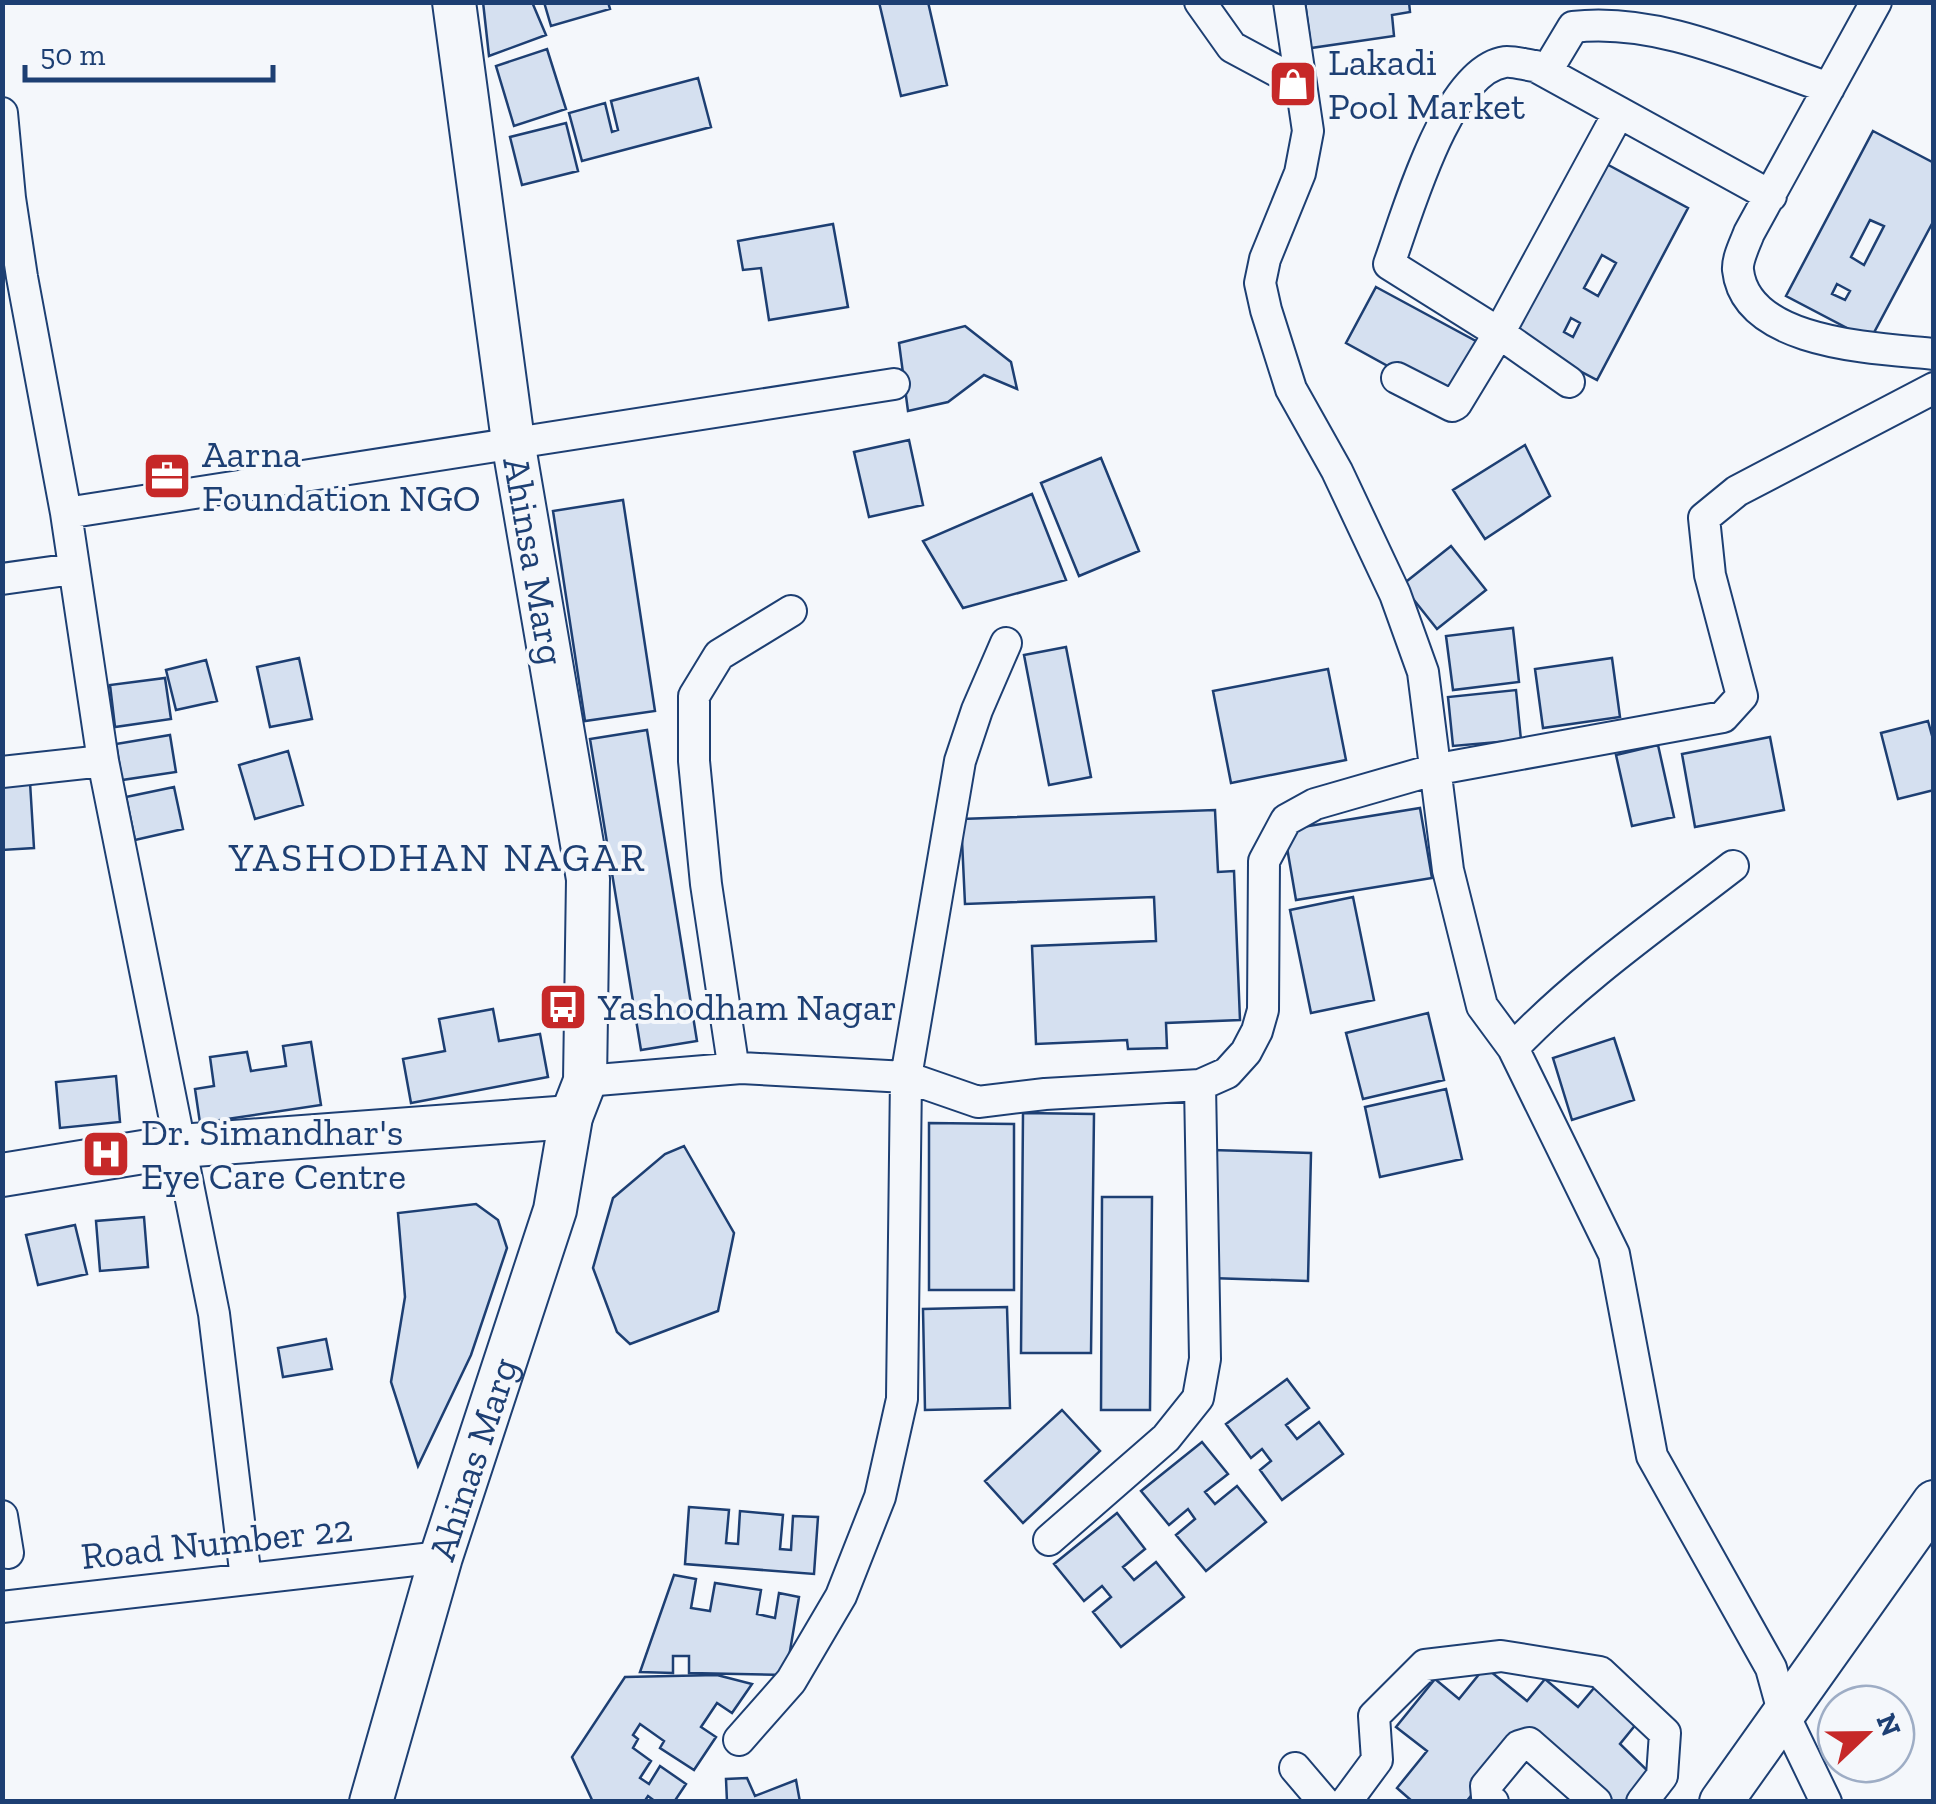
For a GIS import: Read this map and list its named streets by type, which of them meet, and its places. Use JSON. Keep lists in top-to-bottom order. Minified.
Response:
{"streets":{"street":["Ahinsa Marg","Ahinas Marg","Road Number 22"]},"crossings":[["Ahinsa Marg","Ahinas Marg"],["Ahinas Marg","Road Number 22"]],"districts":["YASHODHAN NAGAR"],"places":{"shop":["Lakadi Pool Market"],"office":["Aarna Foundation NGO"],"bus stop":["Yashodham Nagar"],"hospital":["Dr. Simandhar's Eye Care Centre"]},"scale_bar":"50 m","north":"right"}
